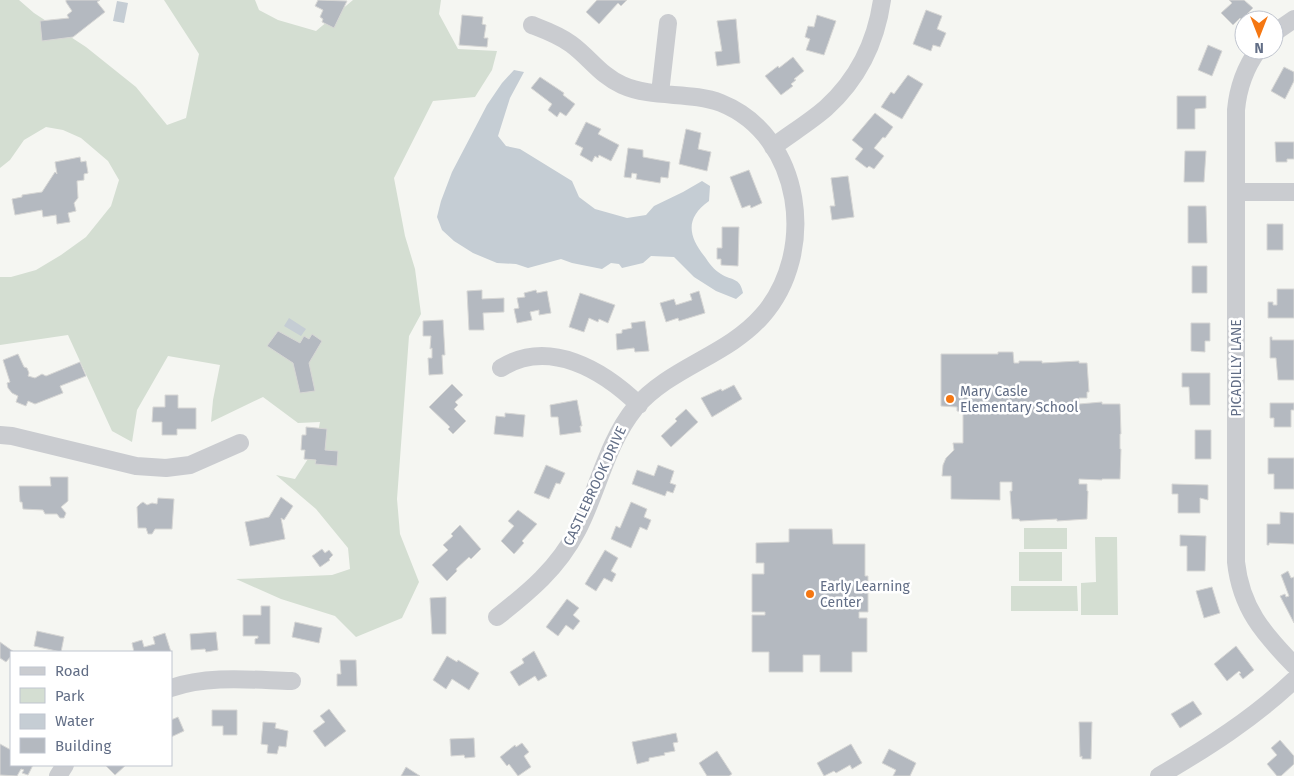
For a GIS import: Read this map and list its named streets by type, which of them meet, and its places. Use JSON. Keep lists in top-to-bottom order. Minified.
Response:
{"streets":{"street":["PICADILLY LANE","CASTLEBROOK DRIVE"]},"places":["Mary Casle Elementary School","Early Learning Center"],"legend":["Road","Park","Water","Building"],"north":"bottom"}
